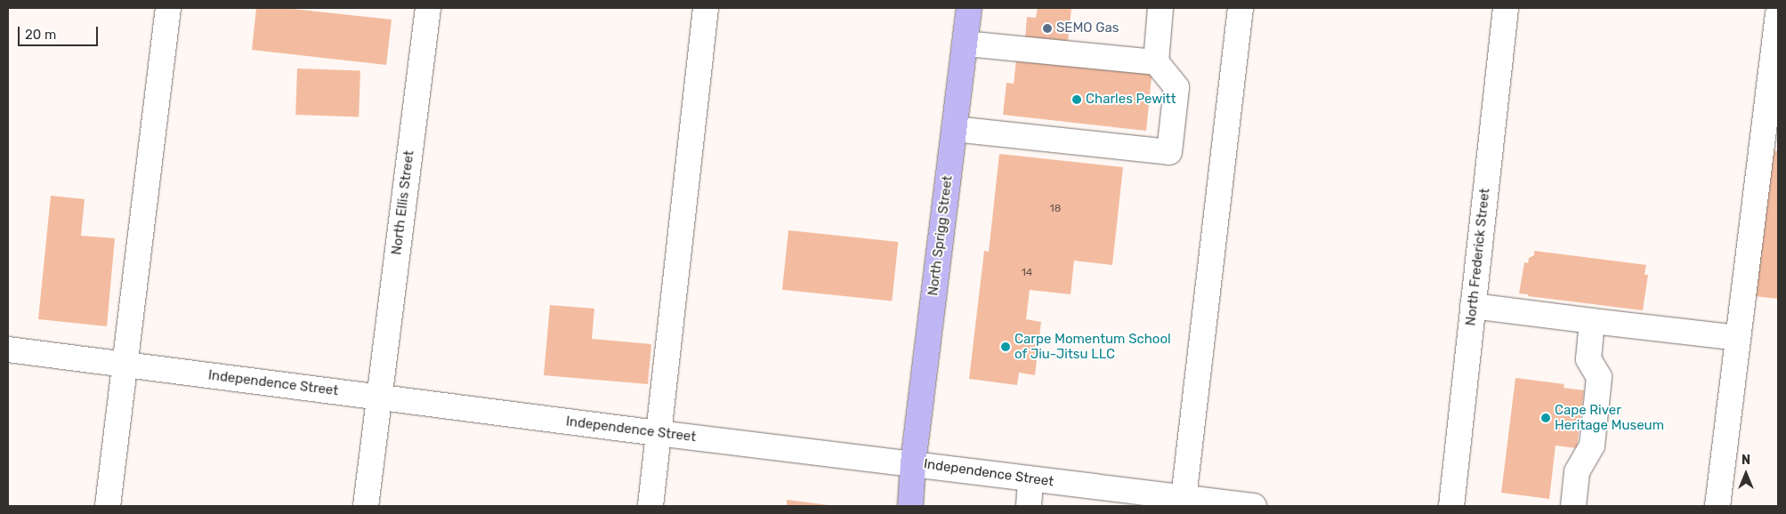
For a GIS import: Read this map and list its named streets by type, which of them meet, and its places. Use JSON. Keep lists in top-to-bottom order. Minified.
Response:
{"streets":{"main road":["North Sprigg Street"],"street":["North Ellis Street","North Frederick Street","Independence Street"]},"crossings":[["North Ellis Street","Independence Street"],["North Sprigg Street","Independence Street"]],"places":["SEMO Gas","Charles Pewitt","Carpe Momentum School of Jiu-Jitsu LLC","Cape River Heritage Museum"],"house_numbers":["18","14"],"scale_bar":"20 m","north":"top"}
